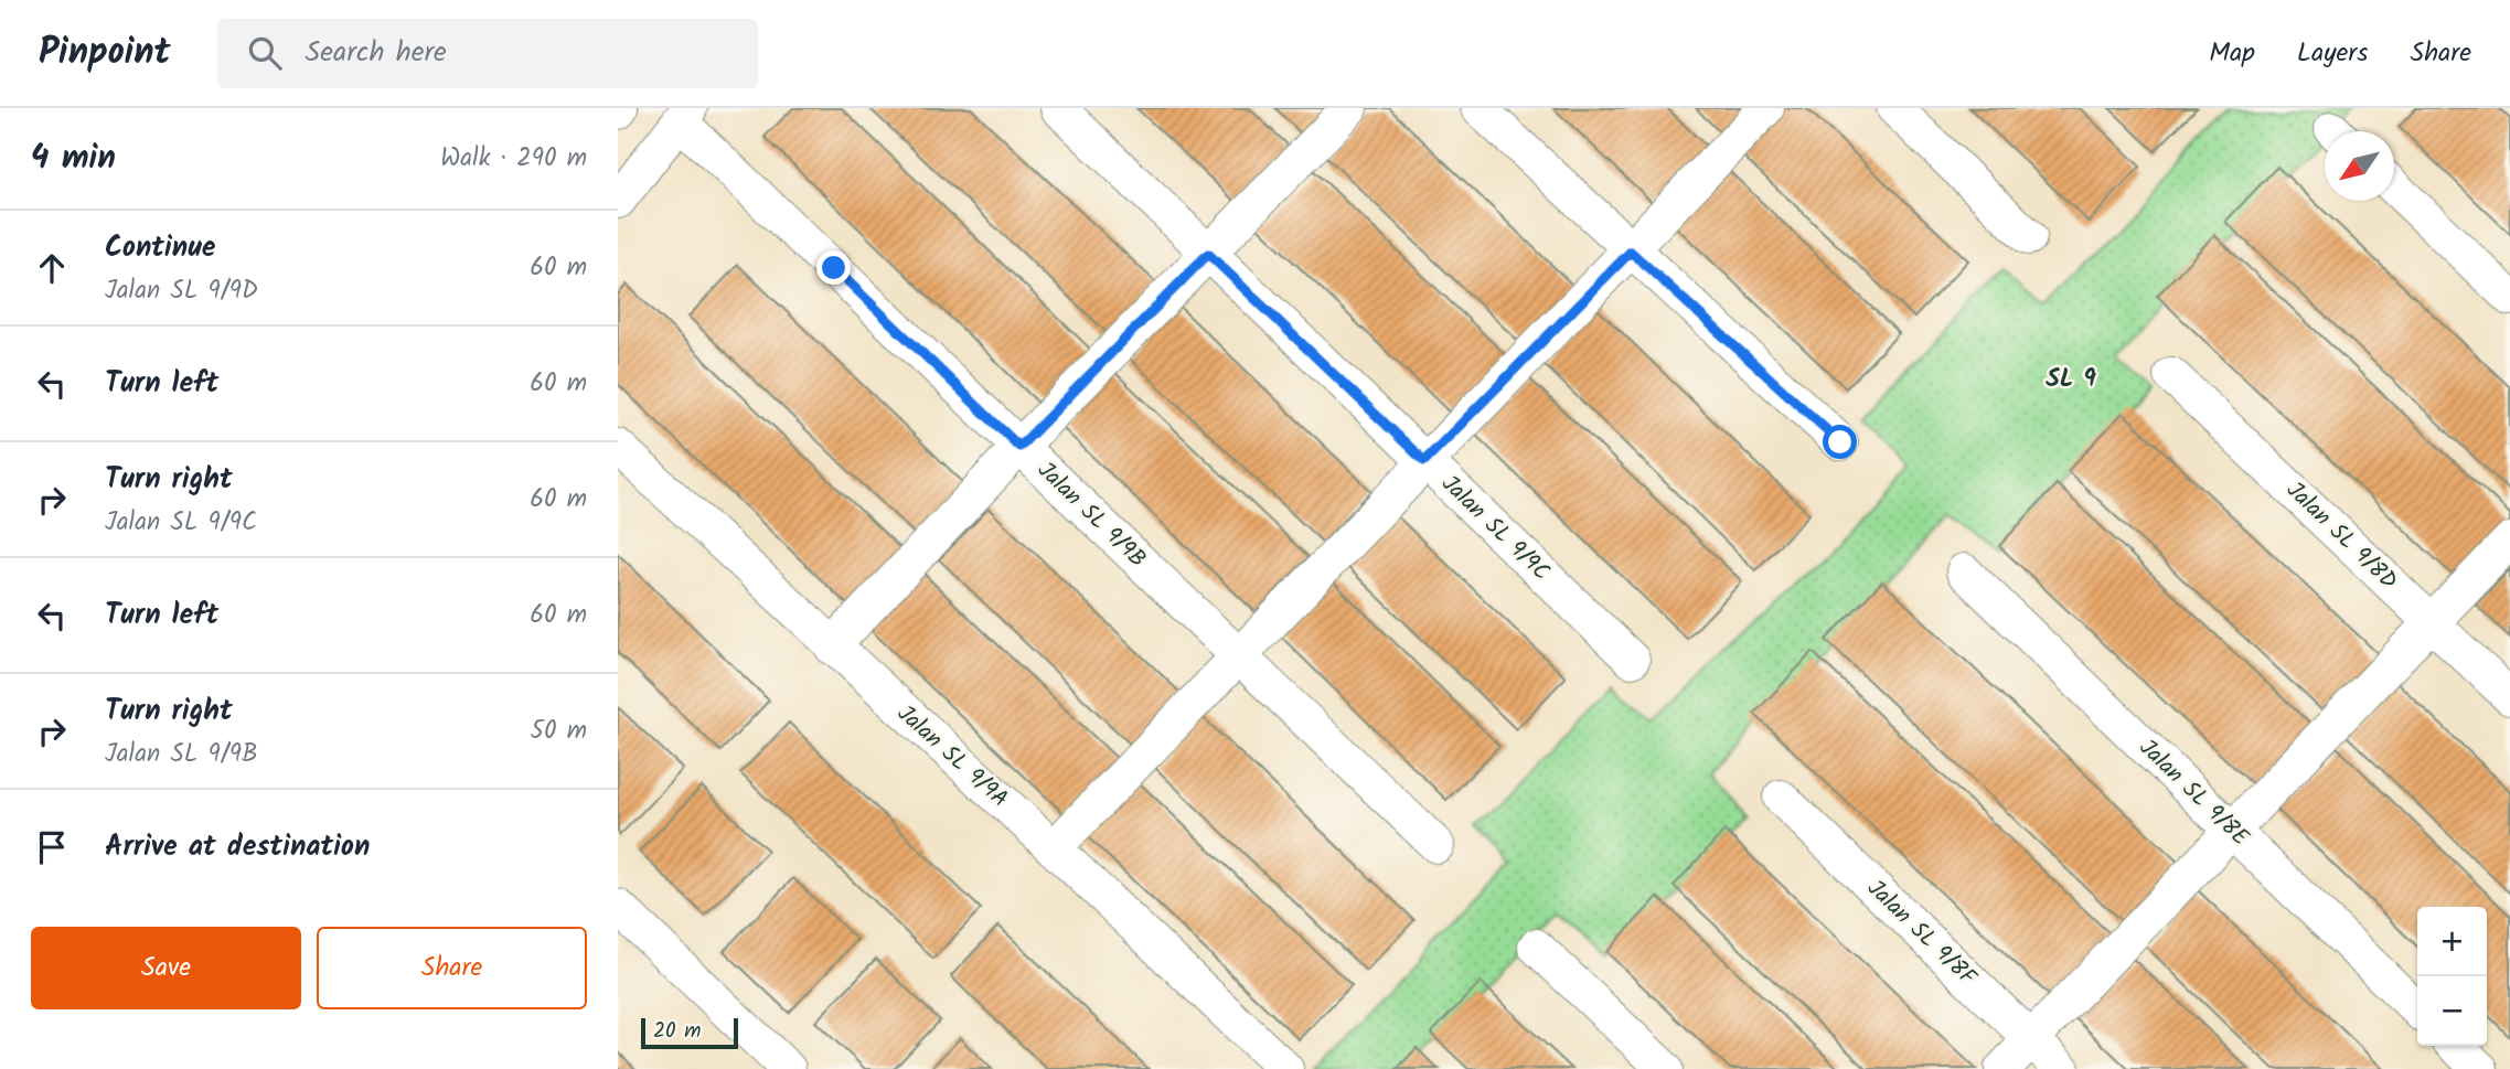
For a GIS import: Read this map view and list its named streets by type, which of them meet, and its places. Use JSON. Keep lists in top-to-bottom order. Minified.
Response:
{"streets":{"street":["Jalan SL 9/9B","Jalan SL 9/9C","Jalan SL 9/8D","Jalan SL 9/9A","Jalan SL 9/8E","Jalan SL 9/8F"]},"districts":["SL 9"],"scale_bar":"20 m","north":"bottom left","page":{"header":"Pinpoint","search":"Search here","nav":["Map","Layers","Share"],"heading":["4 min","Walk · 290 m"],"list":[["Continue","Jalan SL 9/9D","60 m"],["Turn left","60 m"],["Turn right","Jalan SL 9/9C","60 m"],["Turn left","60 m"],["Turn right","Jalan SL 9/9B","50 m"],"Arrive at destination"],"buttons":["Save","Share"],"map_buttons":["+","−"],"scale":"20 m"}}
